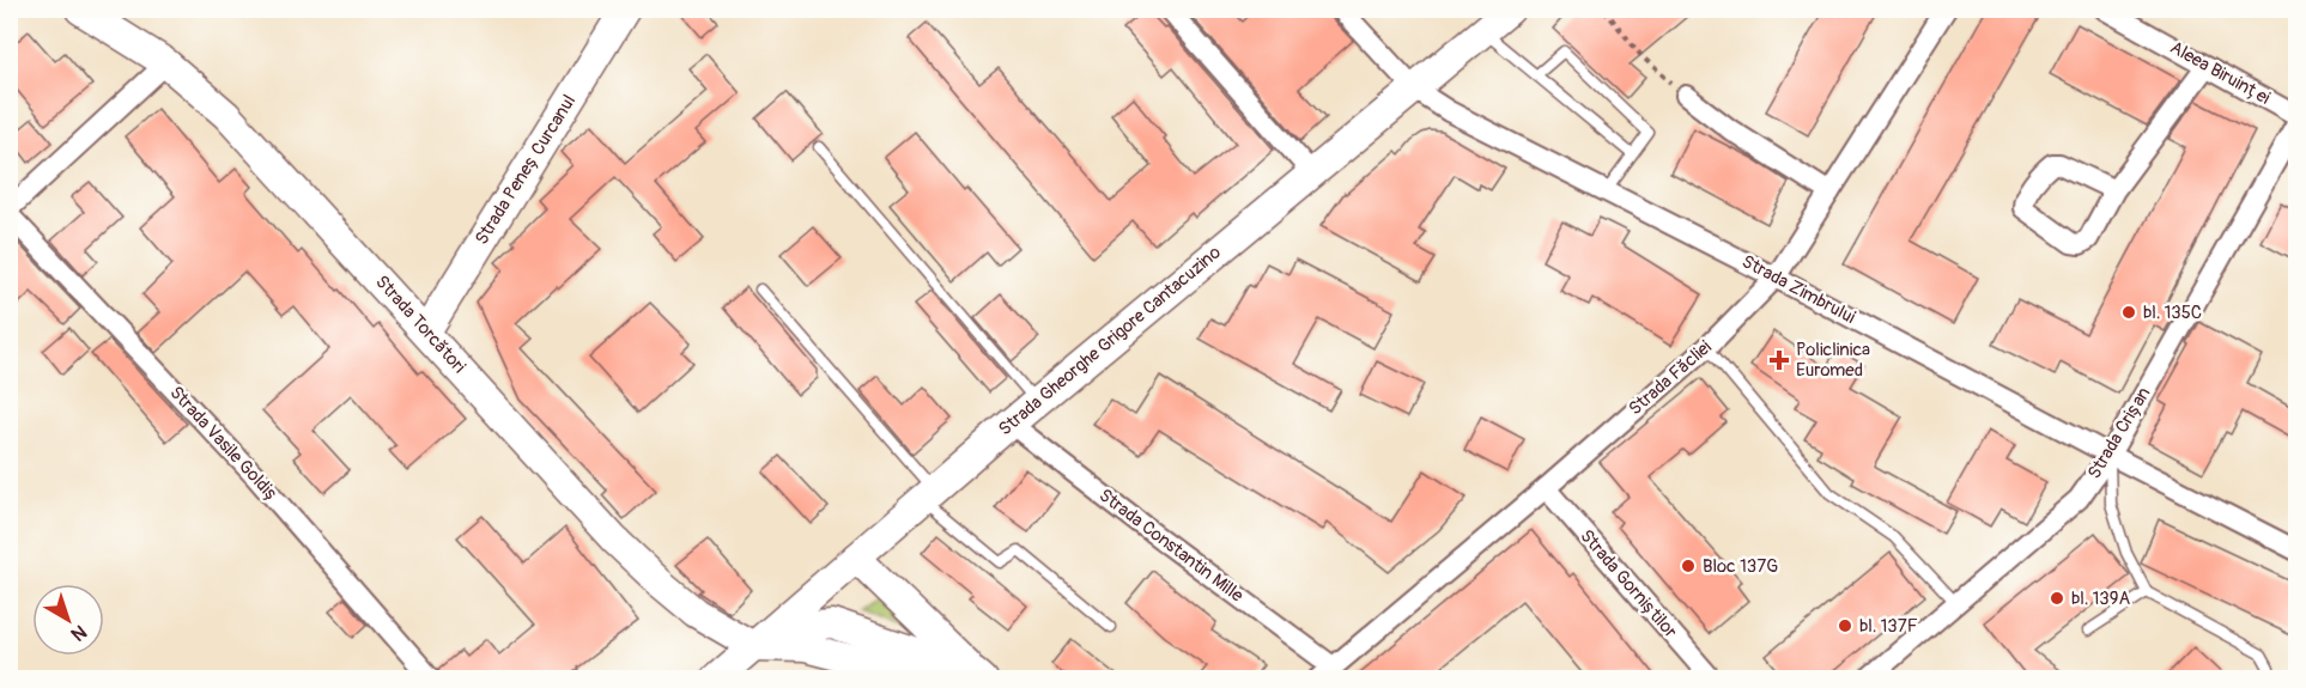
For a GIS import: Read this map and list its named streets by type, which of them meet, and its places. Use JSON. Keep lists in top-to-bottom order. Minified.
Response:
{"streets":{"main road":["Strada Peneș Curcanul","Strada Torcători","Strada Gheorghe Grigore Cantacuzino"],"street":["Aleea Biruinței","Strada Zimbrului","Strada Făcliei","Strada Crișan","Strada Vasile Goldiș","Strada Constantin Mille","Strada Gorniștilor"]},"crossings":[["Strada Peneș Curcanul","Strada Torcători"],["Strada Zimbrului","Strada Gheorghe Grigore Cantacuzino"],["Strada Zimbrului","Strada Făcliei"],["Strada Zimbrului","Strada Crișan"],["Strada Torcători","Strada Gheorghe Grigore Cantacuzino"],["Strada Gheorghe Grigore Cantacuzino","Strada Constantin Mille"],["Strada Făcliei","Strada Constantin Mille"],["Strada Făcliei","Strada Gorniștilor"]],"places":{"other":["bl. 135C","Bloc 137G","bl. 139A","bl. 137F"],"health":["Policlinica Euromed"]},"north":"bottom right"}
